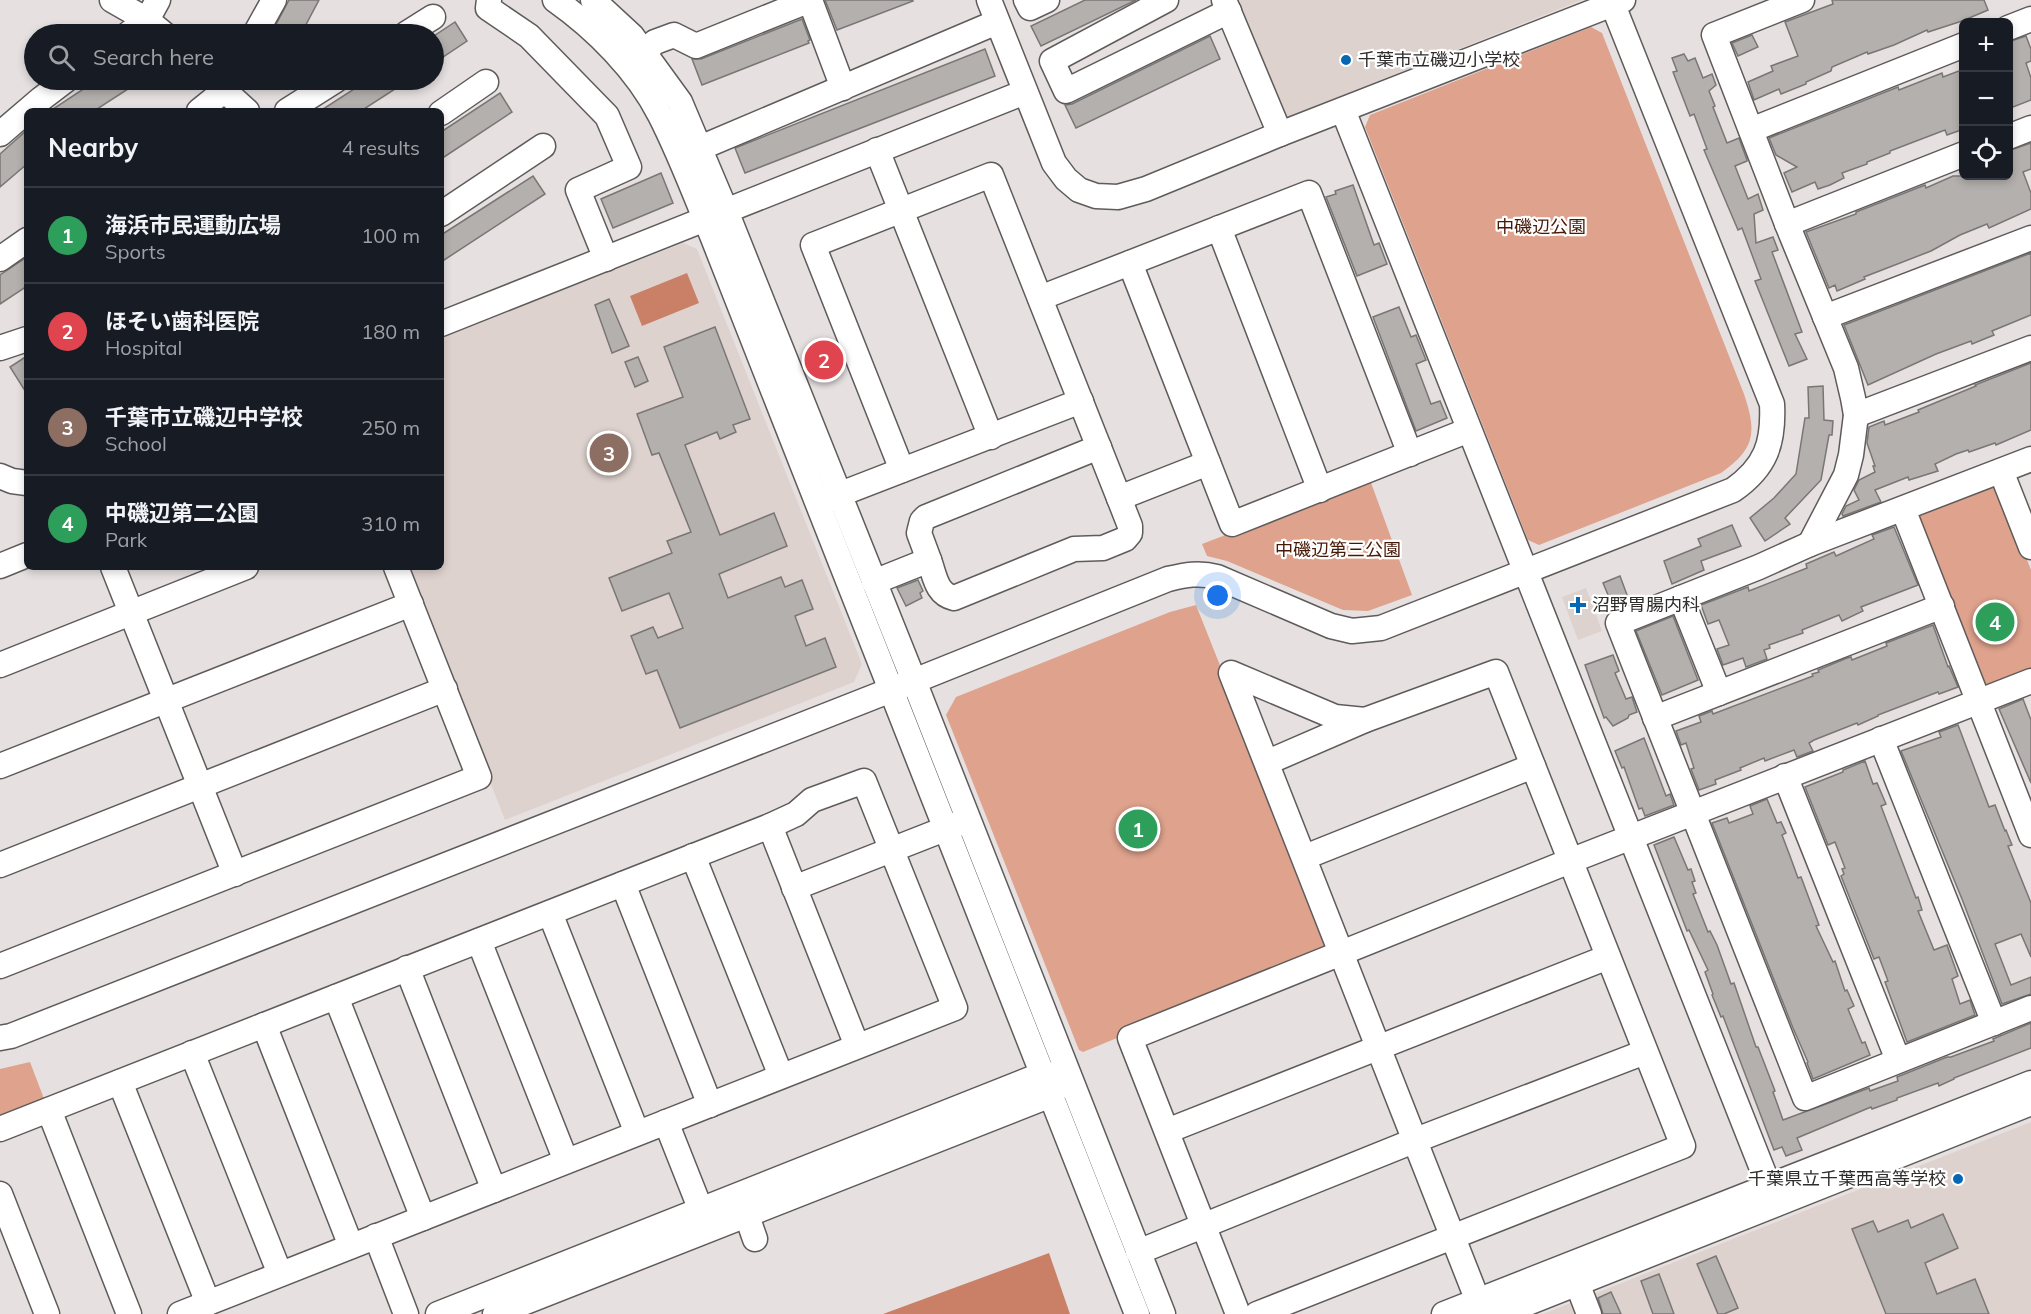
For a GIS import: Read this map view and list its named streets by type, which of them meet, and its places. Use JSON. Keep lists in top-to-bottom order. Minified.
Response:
{"parks":["中磯辺公園","中磯辺第三公園"],"places":{"other":["千葉市立磯辺小学校","千葉県立千葉西高等学校"],"health":["沼野胃腸内科"]},"page":{"map_buttons":["+","−"],"search":"Search here","heading":["Nearby","4 results"],"list":[{"mark":"1","name":"海浜市民運動広場","note":"Sports","value":"100 m"},{"mark":"2","name":"ほそい歯科医院","note":"Hospital","value":"180 m"},{"mark":"3","name":"千葉市立磯辺中学校","note":"School","value":"250 m"},{"mark":"4","name":"中磯辺第二公園","note":"Park","value":"310 m"}],"pins":["2","3","4","1"]}}
